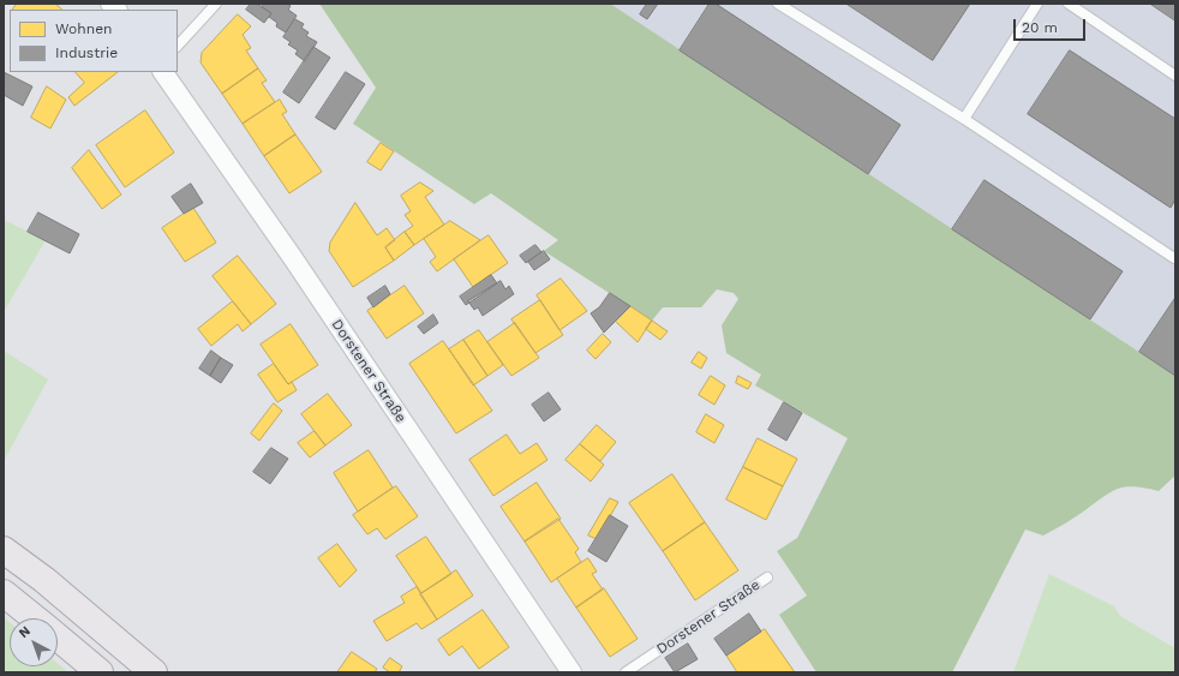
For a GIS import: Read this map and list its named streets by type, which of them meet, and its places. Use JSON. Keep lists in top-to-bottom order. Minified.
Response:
{"streets":{"street":["Dorstener Straße"]},"legend":["Wohnen","Industrie"],"scale_bar":"20 m","north":"top left"}
